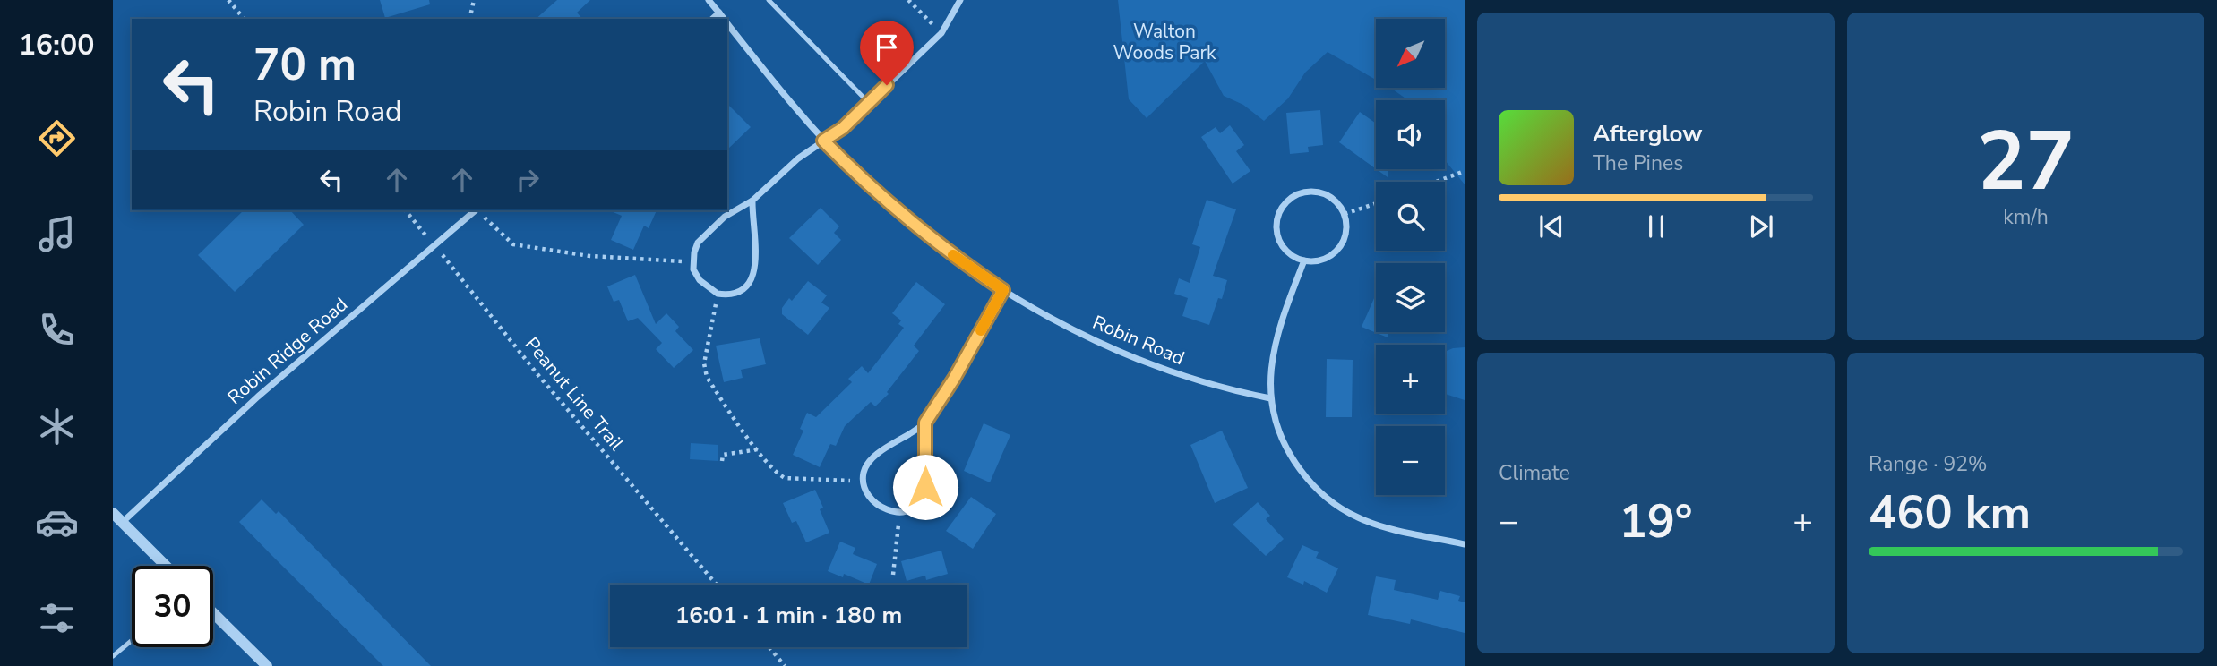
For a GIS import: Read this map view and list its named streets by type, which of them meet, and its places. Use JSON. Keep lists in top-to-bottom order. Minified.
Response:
{"streets":{"street":["Robin Road","Robin Ridge Road"],"path":["Peanut Line Trail"]},"crossings":[["Robin Ridge Road","Peanut Line Trail"]],"parks":["Walton Woods Park"],"north":"bottom left","page":{"tabs":"16:00","tile":[["27","km/h"],"Climate",["Range · 92%","460 km"]],"map_buttons":["+","−"],"turn":["70 m","Robin Road"],"song":["Afterglow","The Pines"],"heat":["−","19°","+"],"limit":"30","trip":"16:01 · 1 min · 180 m"}}
